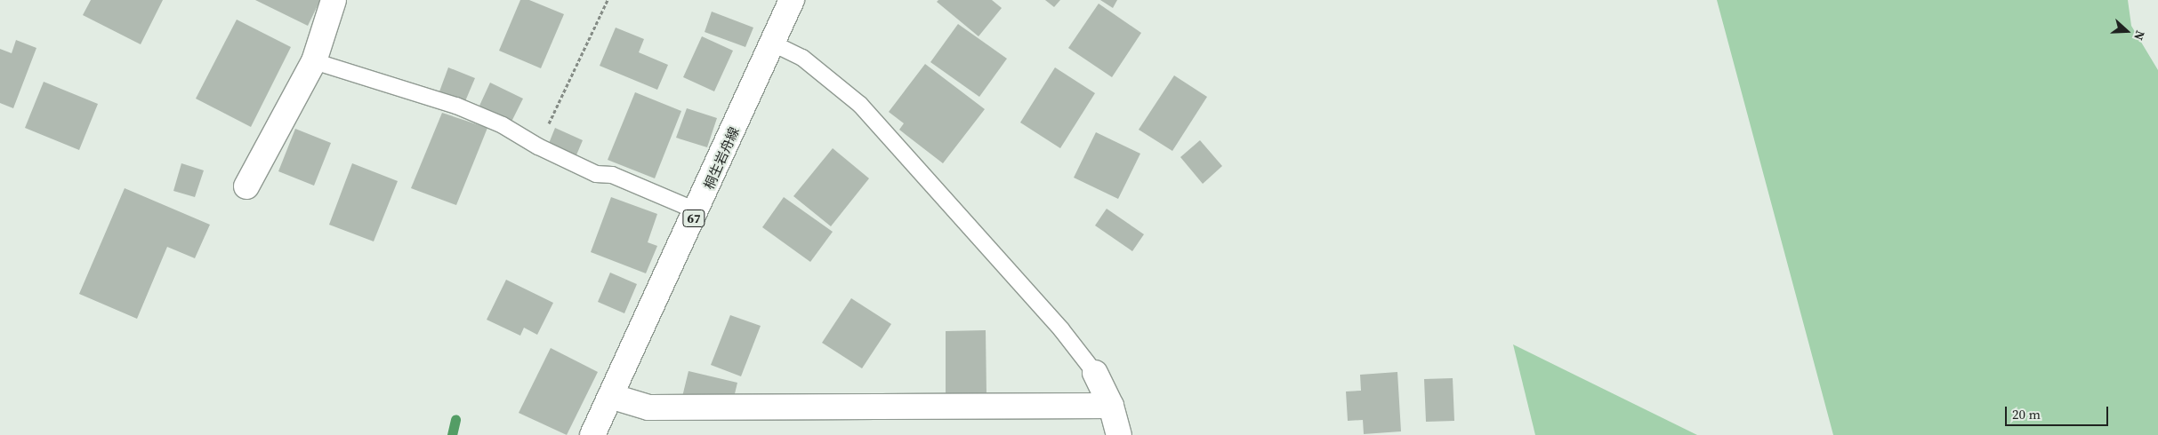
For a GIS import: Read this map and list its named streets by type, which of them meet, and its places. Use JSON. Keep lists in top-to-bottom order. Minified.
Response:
{"streets":{"street":["桐生岩舟線","67"]},"scale_bar":"20 m","north":"right"}
